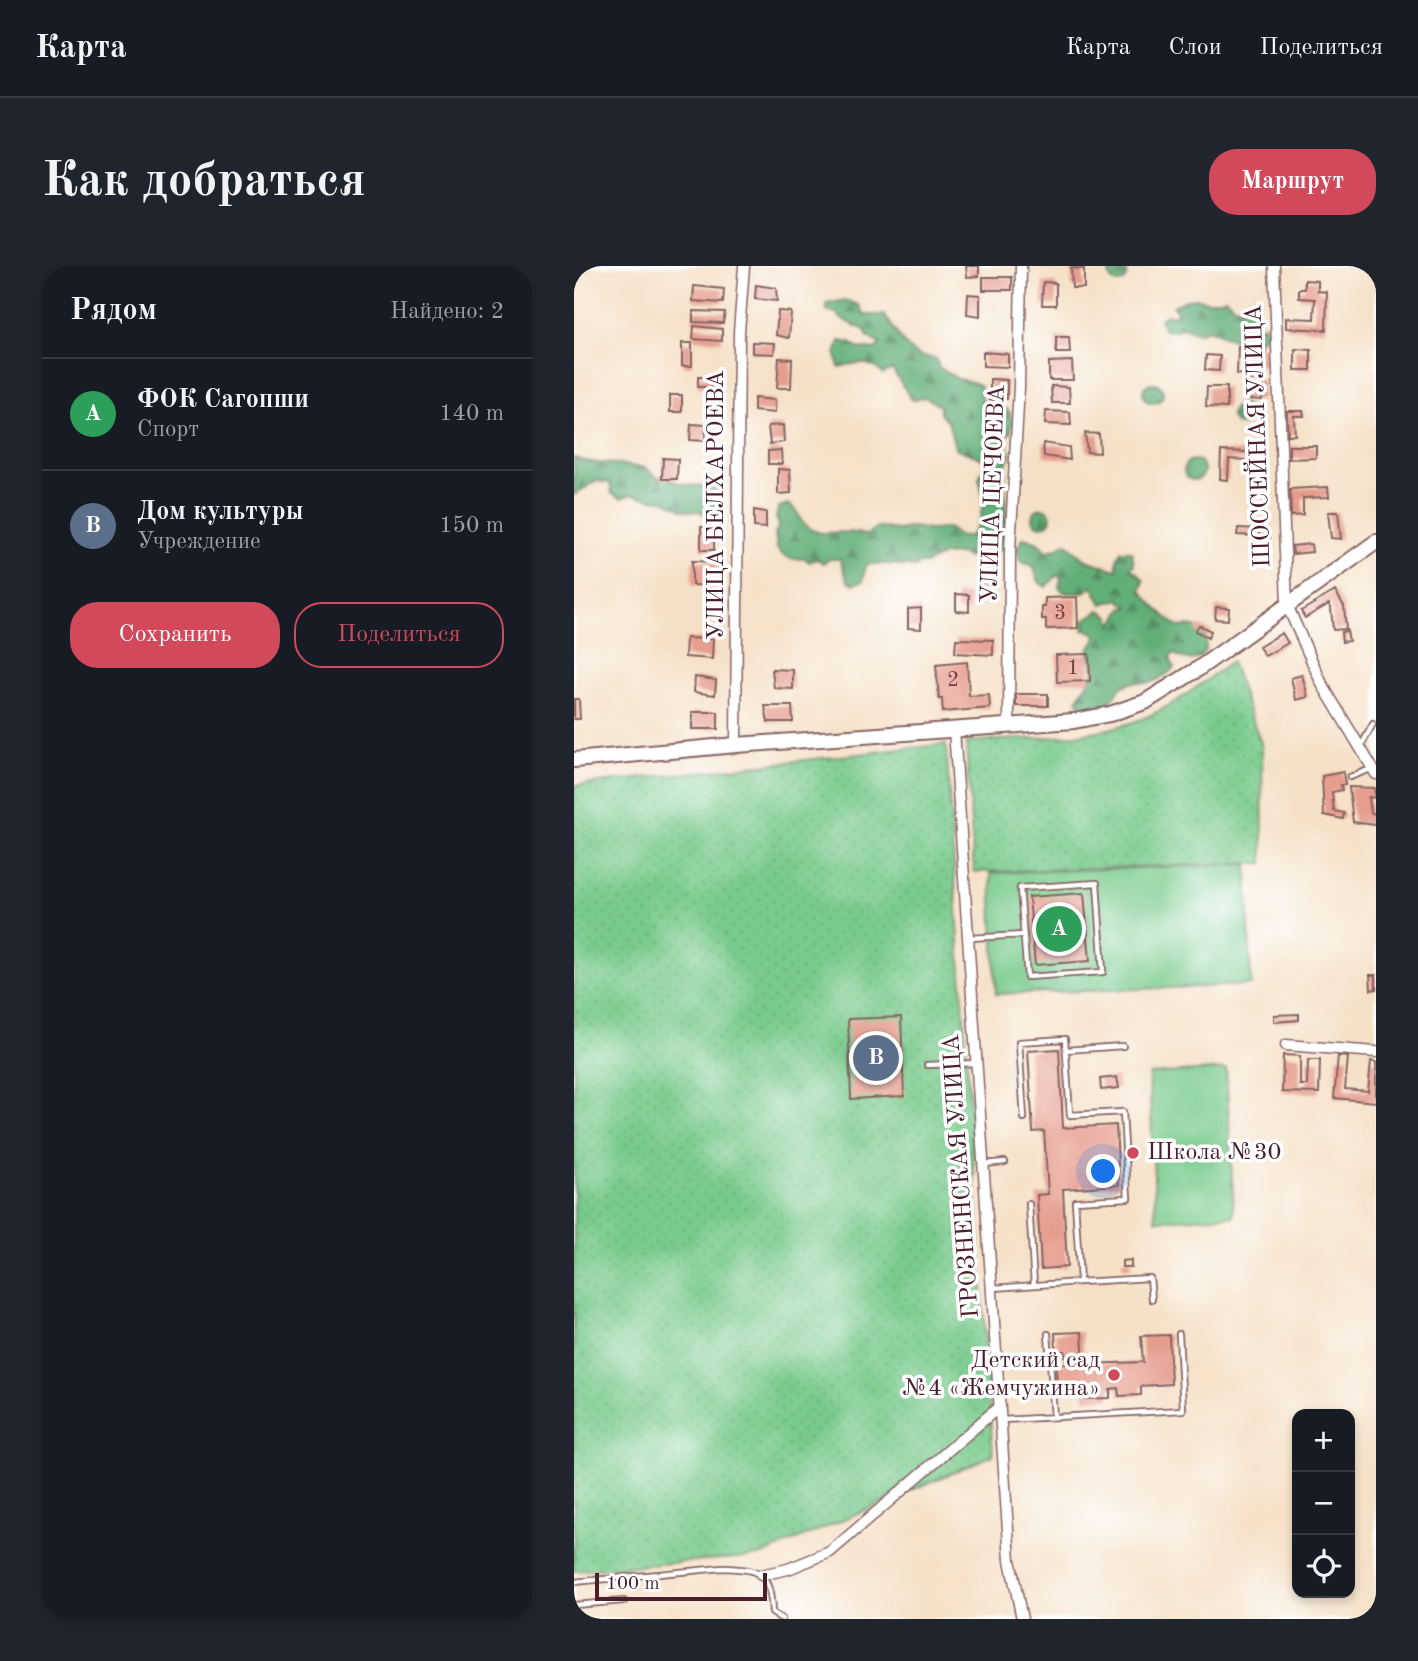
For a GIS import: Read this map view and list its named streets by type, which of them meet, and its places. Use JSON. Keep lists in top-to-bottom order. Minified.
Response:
{"streets":{"street":["ШОССЕЙНАЯ УЛИЦА","УЛИЦА ЦЕЧОЕВА","УЛИЦА БЕЛХАРОЕВА","ГРОЗНЕНСКАЯ УЛИЦА"]},"places":["Школа №30","Детский сад №4 «Жемчужина»"],"house_numbers":["3","1","2"],"scale_bar":"100 m","page":{"header":"Карта","nav":["Карта","Слои","Поделиться"],"buttons":["Маршрут",["Сохранить","Поделиться"]],"title":"Как добраться","heading":["Рядом","Найдено: 2"],"list":[{"mark":"A","name":"ФОК Сагопши","note":"Спорт","value":"140 m"},{"mark":"B","name":"Дом культуры","note":"Учреждение","value":"150 m"}],"pins":["A","B"],"map_buttons":["+","−"],"scale":"100 m"}}
